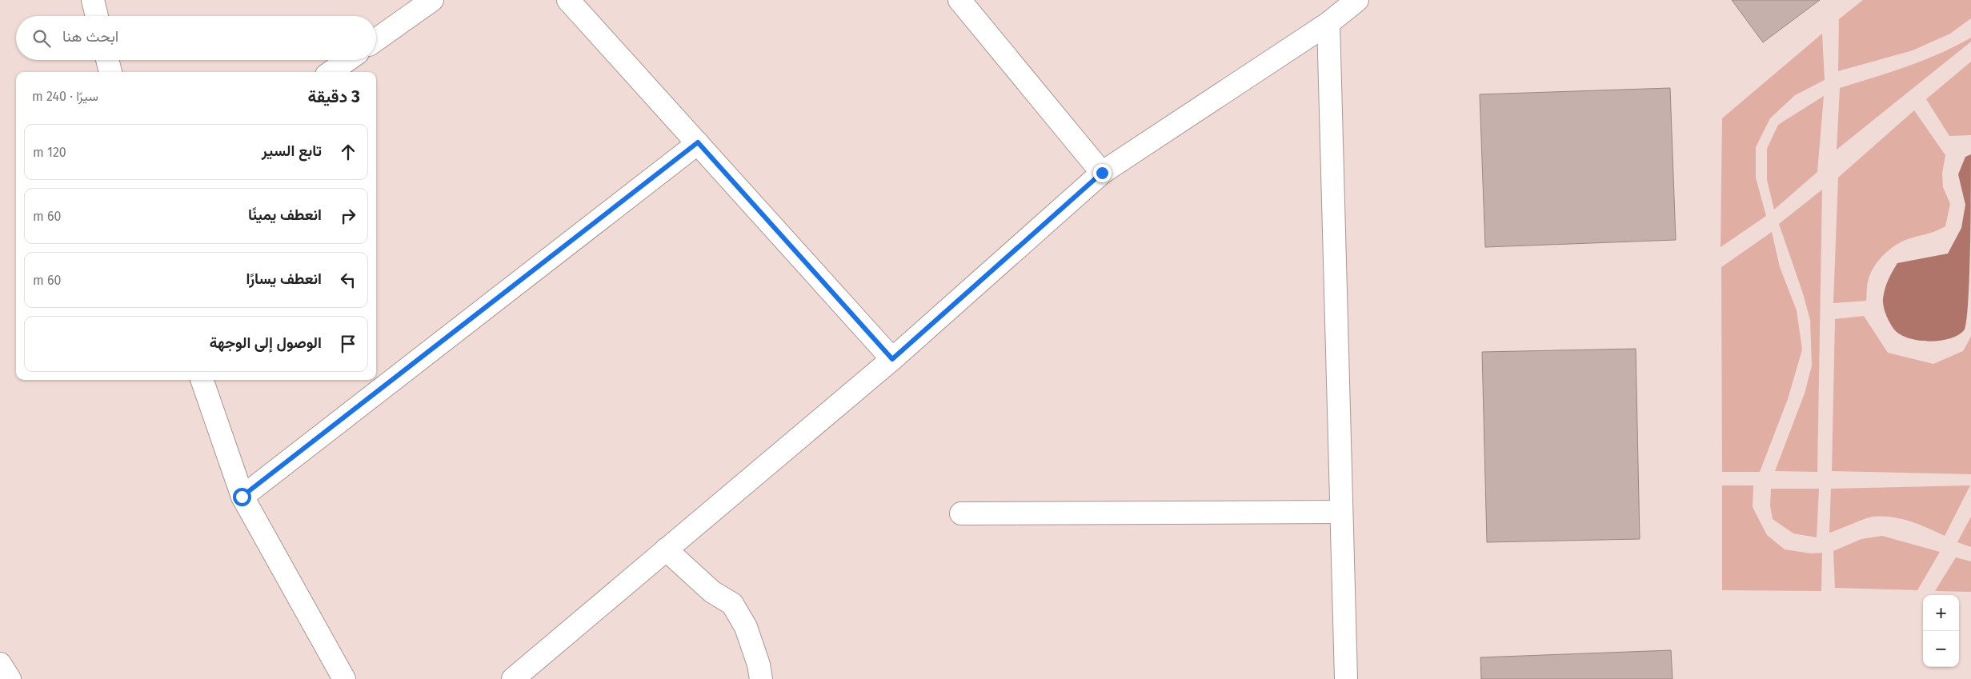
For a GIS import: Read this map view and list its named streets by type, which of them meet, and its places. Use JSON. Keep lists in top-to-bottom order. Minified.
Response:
{"page":{"search":"ابحث هنا","heading":["3 دقيقة","سيرًا · 240 m"],"list":[["تابع السير","120 m"],["انعطف يمينًا","60 m"],["انعطف يسارًا","60 m"],"الوصول إلى الوجهة"],"map_buttons":["+","−"]}}
